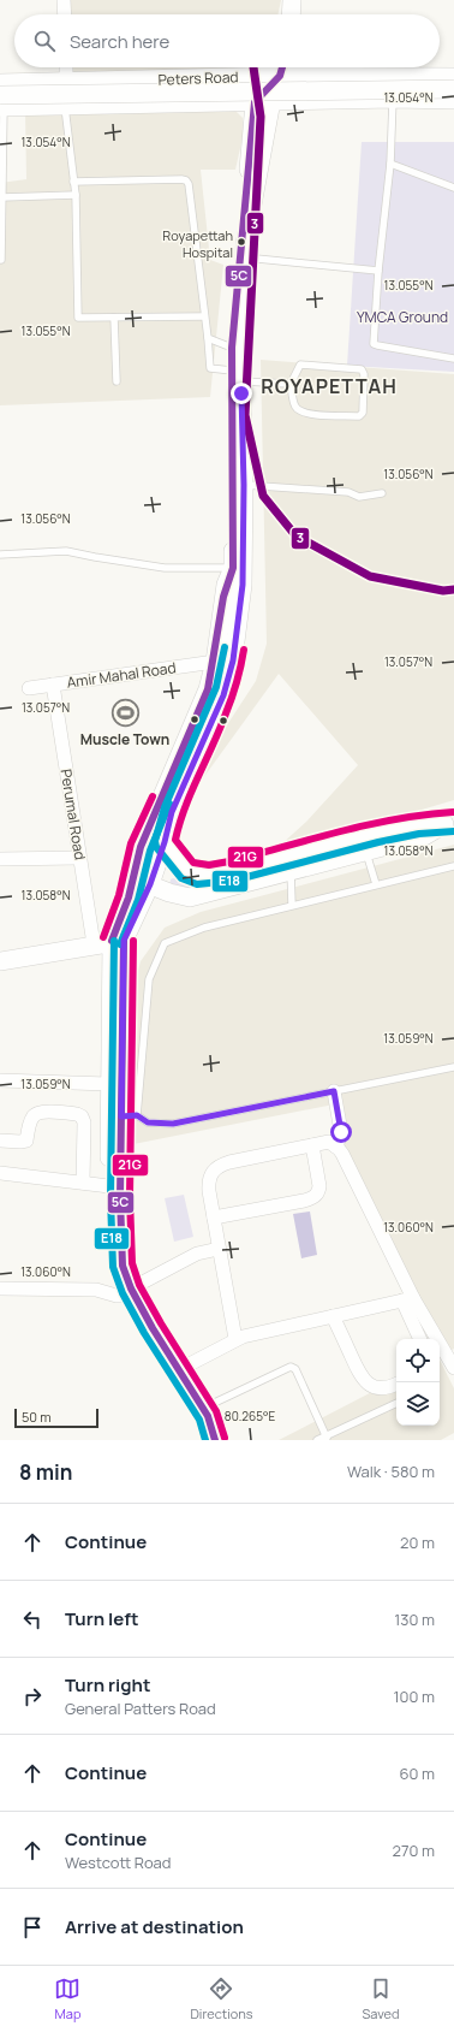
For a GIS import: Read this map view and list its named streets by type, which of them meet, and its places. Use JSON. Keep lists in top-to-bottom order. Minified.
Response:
{"streets":{"main road":["Peters Road"],"street":["Amir Mahal Road","Perumal Road"]},"crossings":[["Amir Mahal Road","Perumal Road"]],"districts":["ROYAPETTAH"],"parks":["YMCA Ground"],"places":{"other":["Royapettah Hospital"],"sports":["Muscle Town"]},"lines":["transit line 3","transit line 5C","transit line E18","transit line 21G"],"scale_bar":"50 m","page":{"search":"Search here","scale":"50 m","heading":["8 min","Walk · 580 m"],"list":[["Continue","20 m"],["Turn left","130 m"],["Turn right","General Patters Road","100 m"],["Continue","60 m"],["Continue","Westcott Road","270 m"],"Arrive at destination"],"nav":["Map","Directions","Saved"]},"coordinates":["13.054°N","13.055°N","13.056°N","13.057°N","13.058°N","13.059°N","13.060°N","80.265°E"]}
